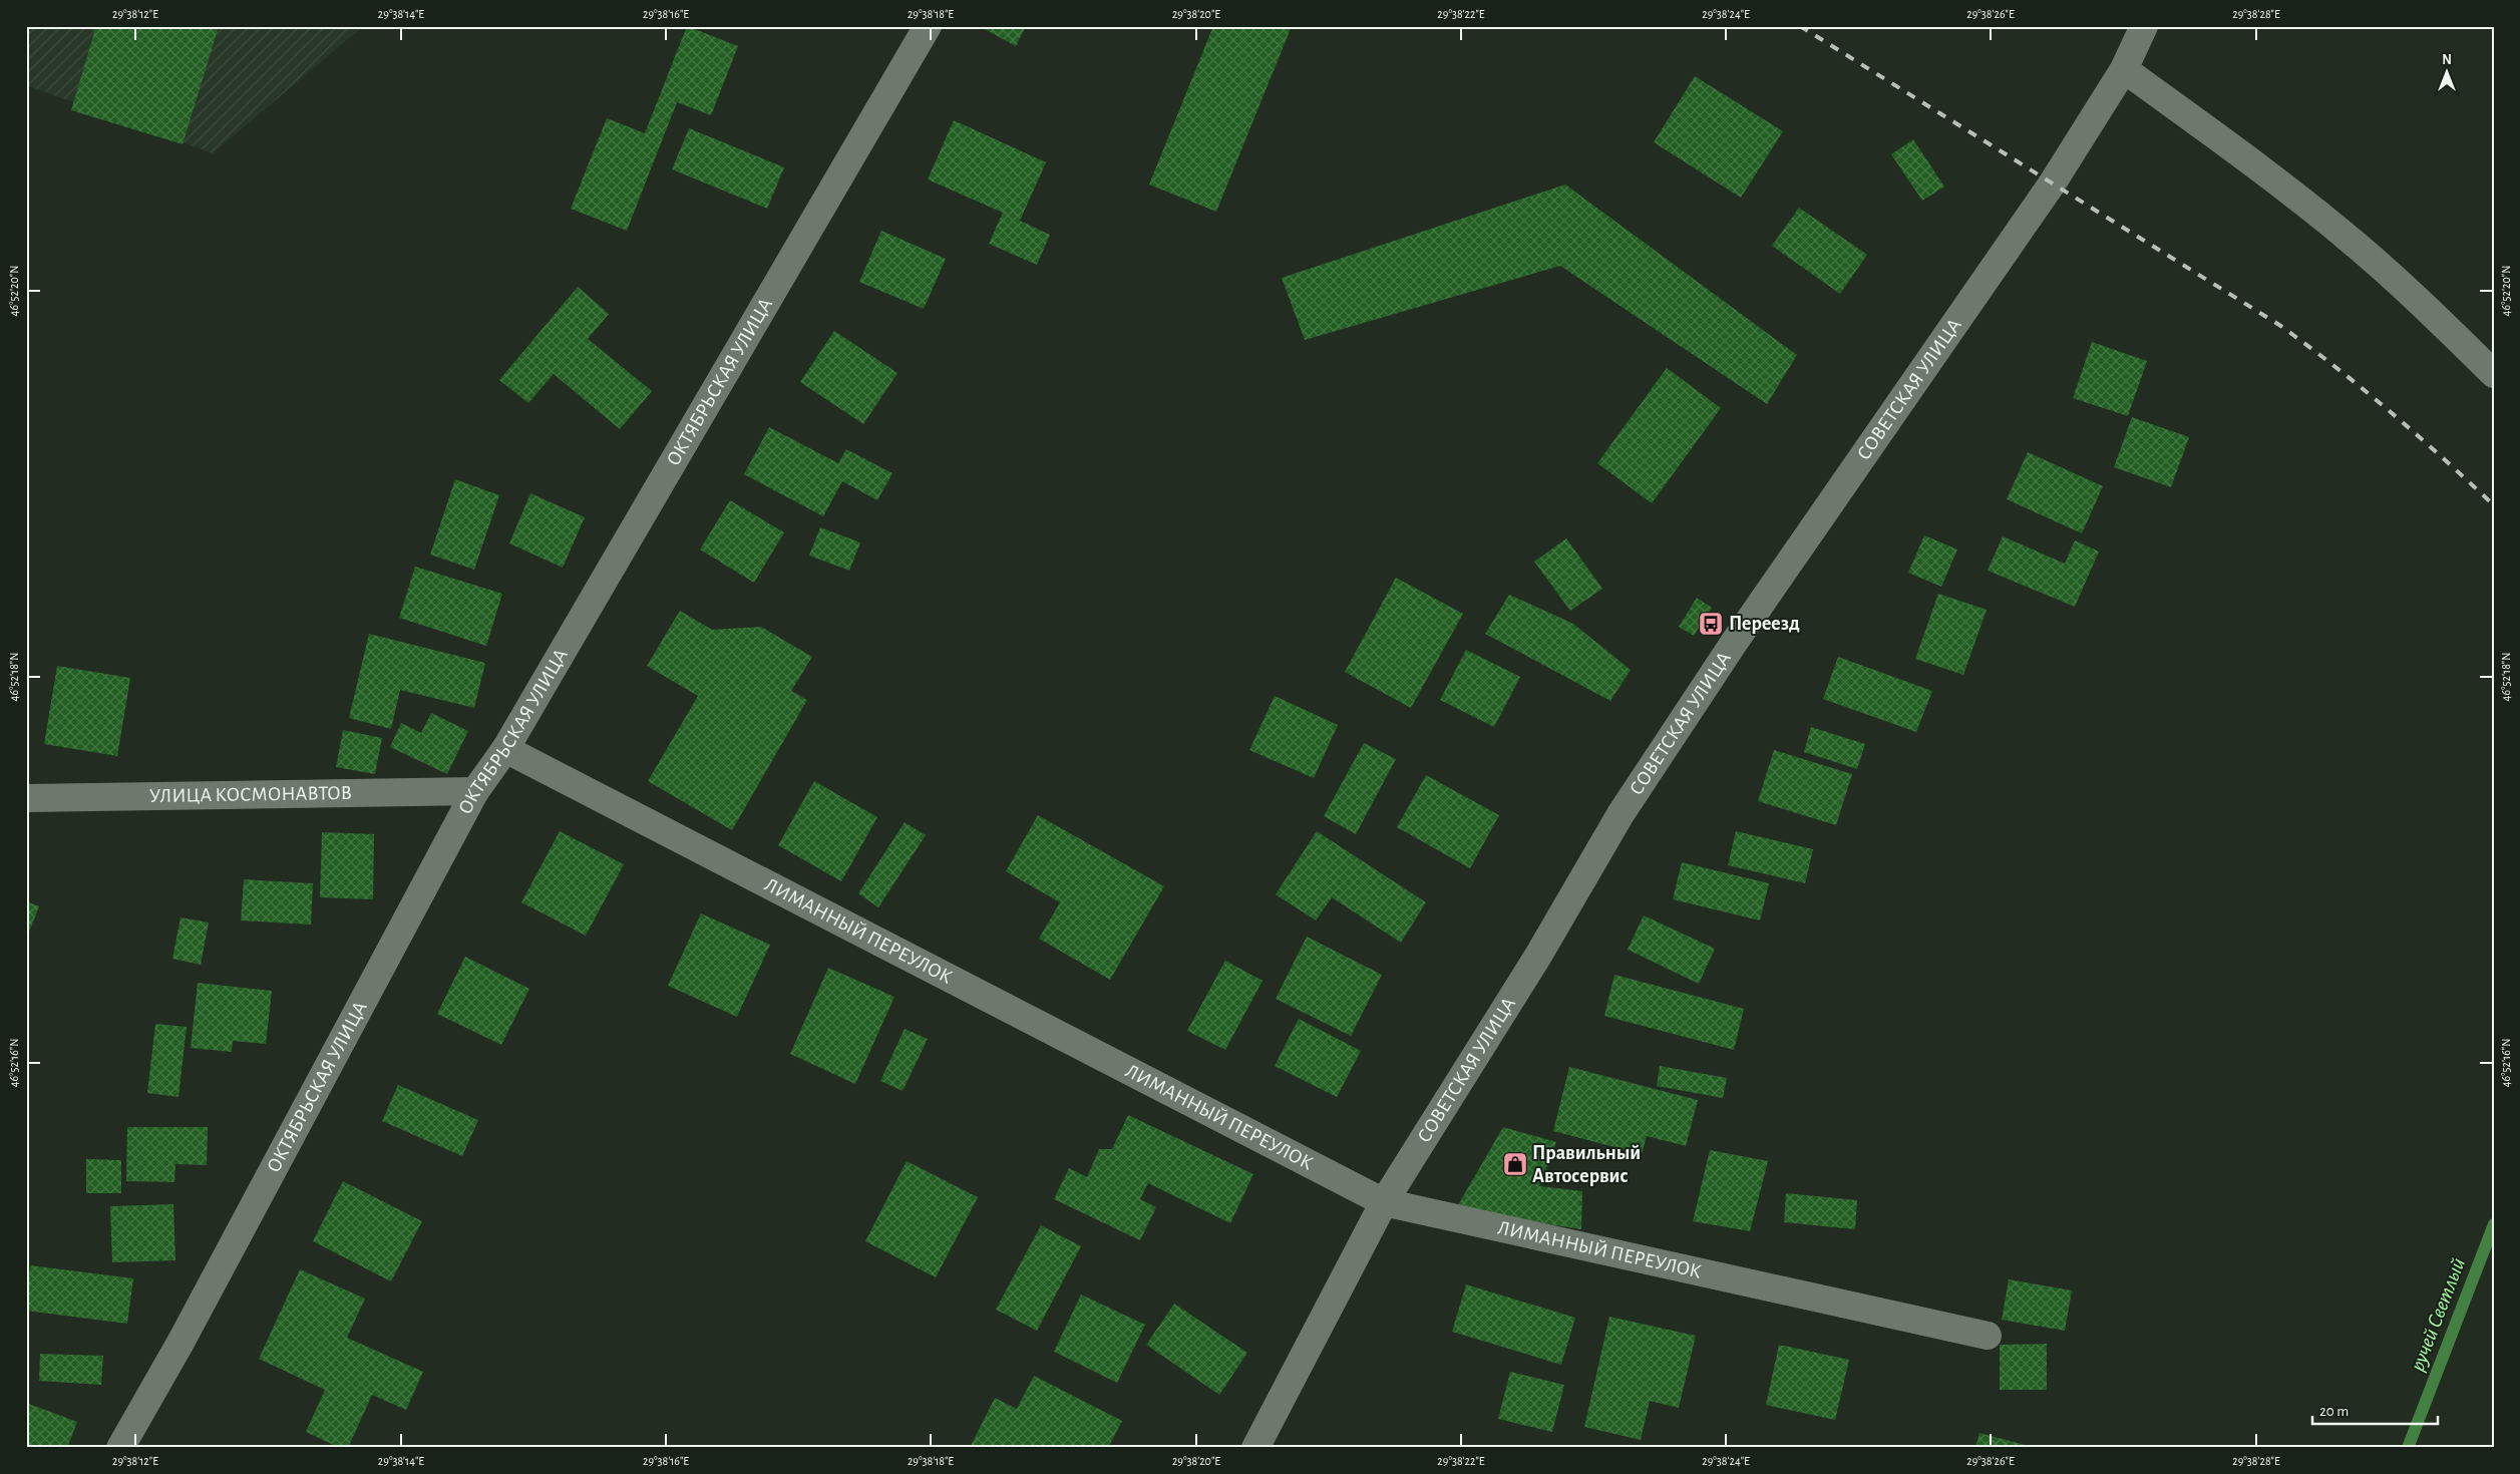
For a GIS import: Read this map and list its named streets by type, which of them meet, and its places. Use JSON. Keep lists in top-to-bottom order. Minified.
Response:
{"streets":{"street":["ОКТЯБРЬСКАЯ УЛИЦА","СОВЕТСКАЯ УЛИЦА","УЛИЦА КОСМОНАВТОВ","ЛИМАННЫЙ ПЕРЕУЛОК"]},"crossings":[["ОКТЯБРЬСКАЯ УЛИЦА","УЛИЦА КОСМОНАВТОВ"],["ОКТЯБРЬСКАЯ УЛИЦА","ЛИМАННЫЙ ПЕРЕУЛОК"],["СОВЕТСКАЯ УЛИЦА","ЛИМАННЫЙ ПЕРЕУЛОК"]],"water":["ручей Светлый"],"places":{"bus stop":["Переезд"],"shop":["Правильный Автосервис"]},"scale_bar":"20 m","north":"top","coordinates":["29°38'12\"E","29°38'14\"E","29°38'16\"E","29°38'18\"E","29°38'20\"E","29°38'22\"E","29°38'24\"E","29°38'26\"E","29°38'28\"E","46°52'20\"N","46°52'18\"N","46°52'16\"N"]}
